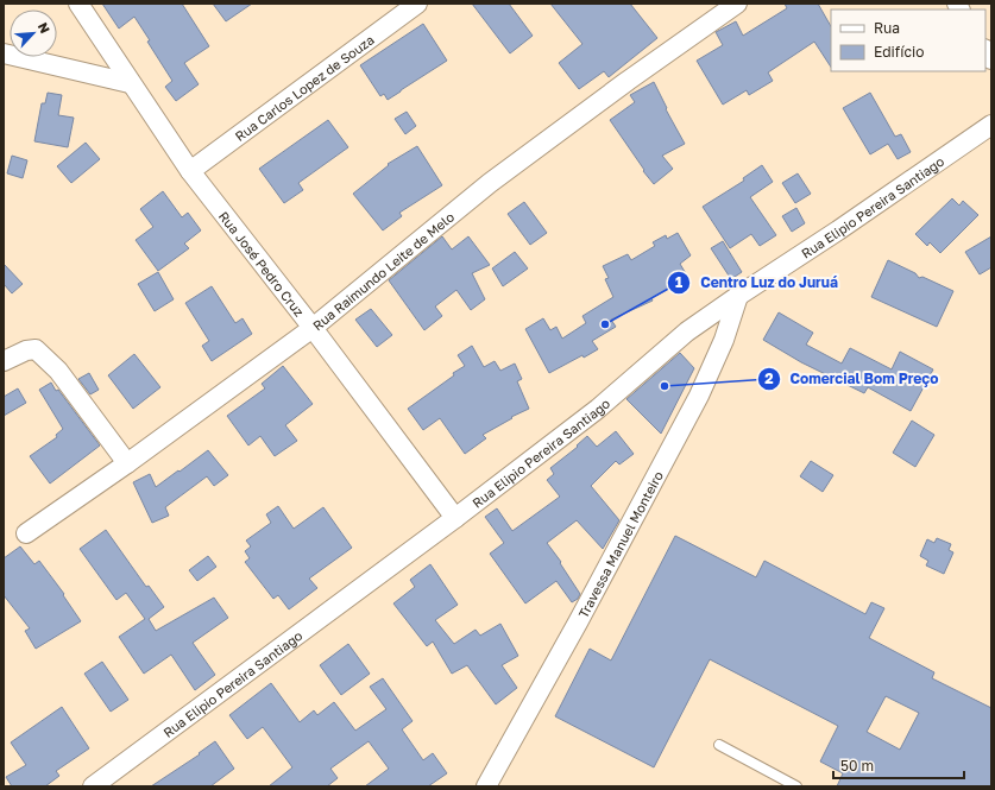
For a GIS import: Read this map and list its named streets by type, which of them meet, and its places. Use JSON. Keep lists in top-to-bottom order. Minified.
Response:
{"streets":{"street":["Rua Carlos Lopez de Souza","Rua Elipio Pereira Santiago","Rua José Pedro Cruz","Rua Raimundo Leite de Melo","Travessa Manuel Monteiro"]},"crossings":[["Rua Carlos Lopez de Souza","Rua José Pedro Cruz"],["Rua Elipio Pereira Santiago","Rua José Pedro Cruz"],["Rua Elipio Pereira Santiago","Travessa Manuel Monteiro"],["Rua José Pedro Cruz","Rua Raimundo Leite de Melo"]],"places":["Centro Luz do Juruá","Comercial Bom Preço"],"legend":["Rua","Edifício"],"scale_bar":"50 m","north":"top right"}
